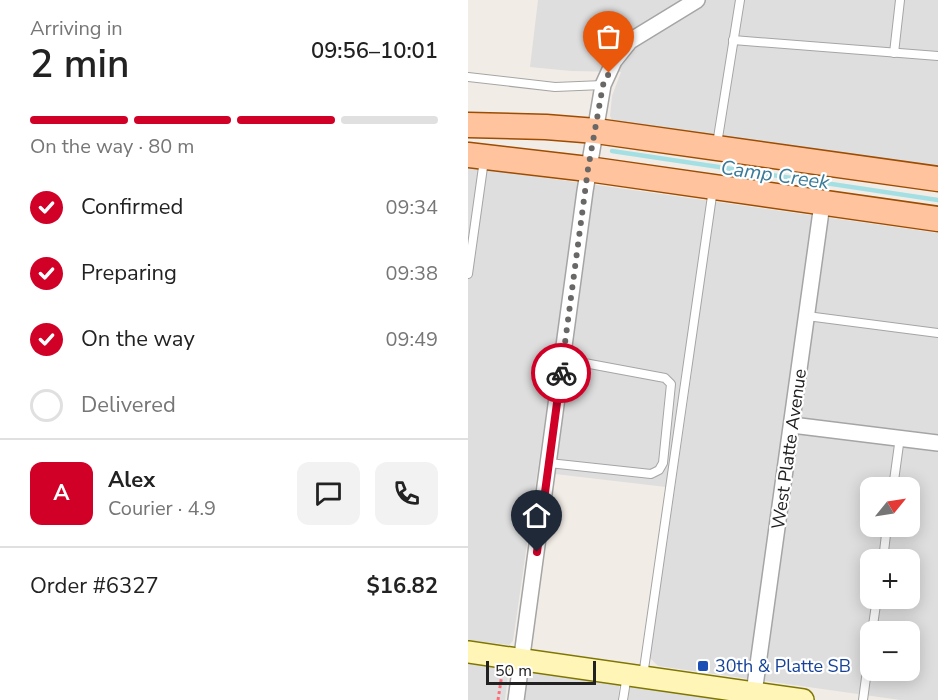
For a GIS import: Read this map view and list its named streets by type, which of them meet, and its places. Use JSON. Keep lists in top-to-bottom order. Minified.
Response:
{"streets":{"street":["West Platte Avenue"]},"water":["Camp Creek"],"places":{"transit":["30th & Platte SB"]},"scale_bar":"50 m","north":"top right","page":{"heading":["2 min","Arriving in","09:56–10:01"],"panel":["Alex","Courier · 4.9","Order #6327","$16.82"],"bar":"On the way · 80 m","list":[["Confirmed","09:34"],["Preparing","09:38"],["On the way","09:49"],"Delivered"],"round":"A","map_buttons":["+","−"],"scale":"50 m"}}
